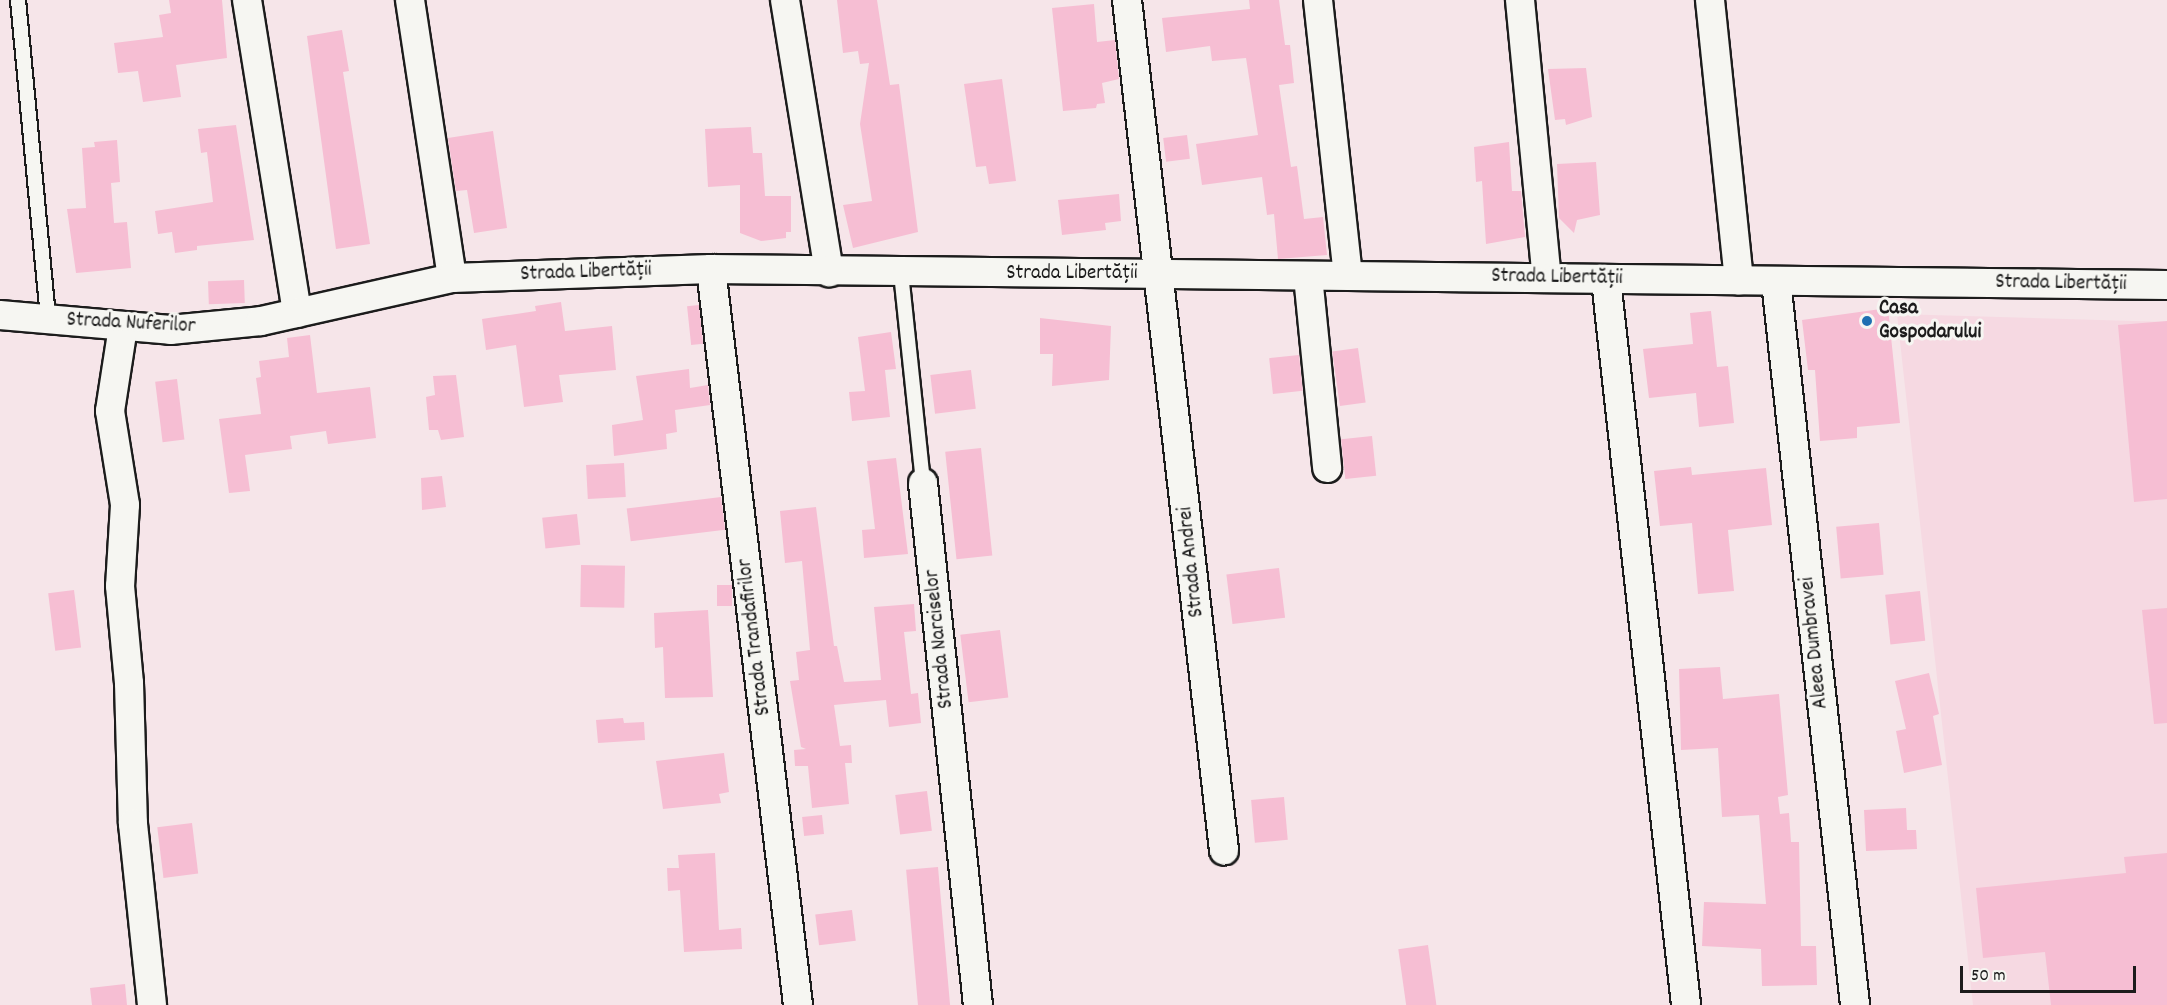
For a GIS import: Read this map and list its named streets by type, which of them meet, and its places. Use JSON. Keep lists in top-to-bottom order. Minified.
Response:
{"streets":{"street":["Strada Libertății","Strada Nuferilor","Strada Andrei","Strada Trandafirilor","Strada Narciselor","Aleea Dumbravei"]},"crossings":[["Strada Libertății","Strada Nuferilor"],["Strada Libertății","Strada Andrei"],["Strada Libertății","Strada Trandafirilor"],["Strada Libertății","Strada Narciselor"],["Strada Libertății","Aleea Dumbravei"]],"places":["Casa Gospodarului"],"scale_bar":"50 m"}
